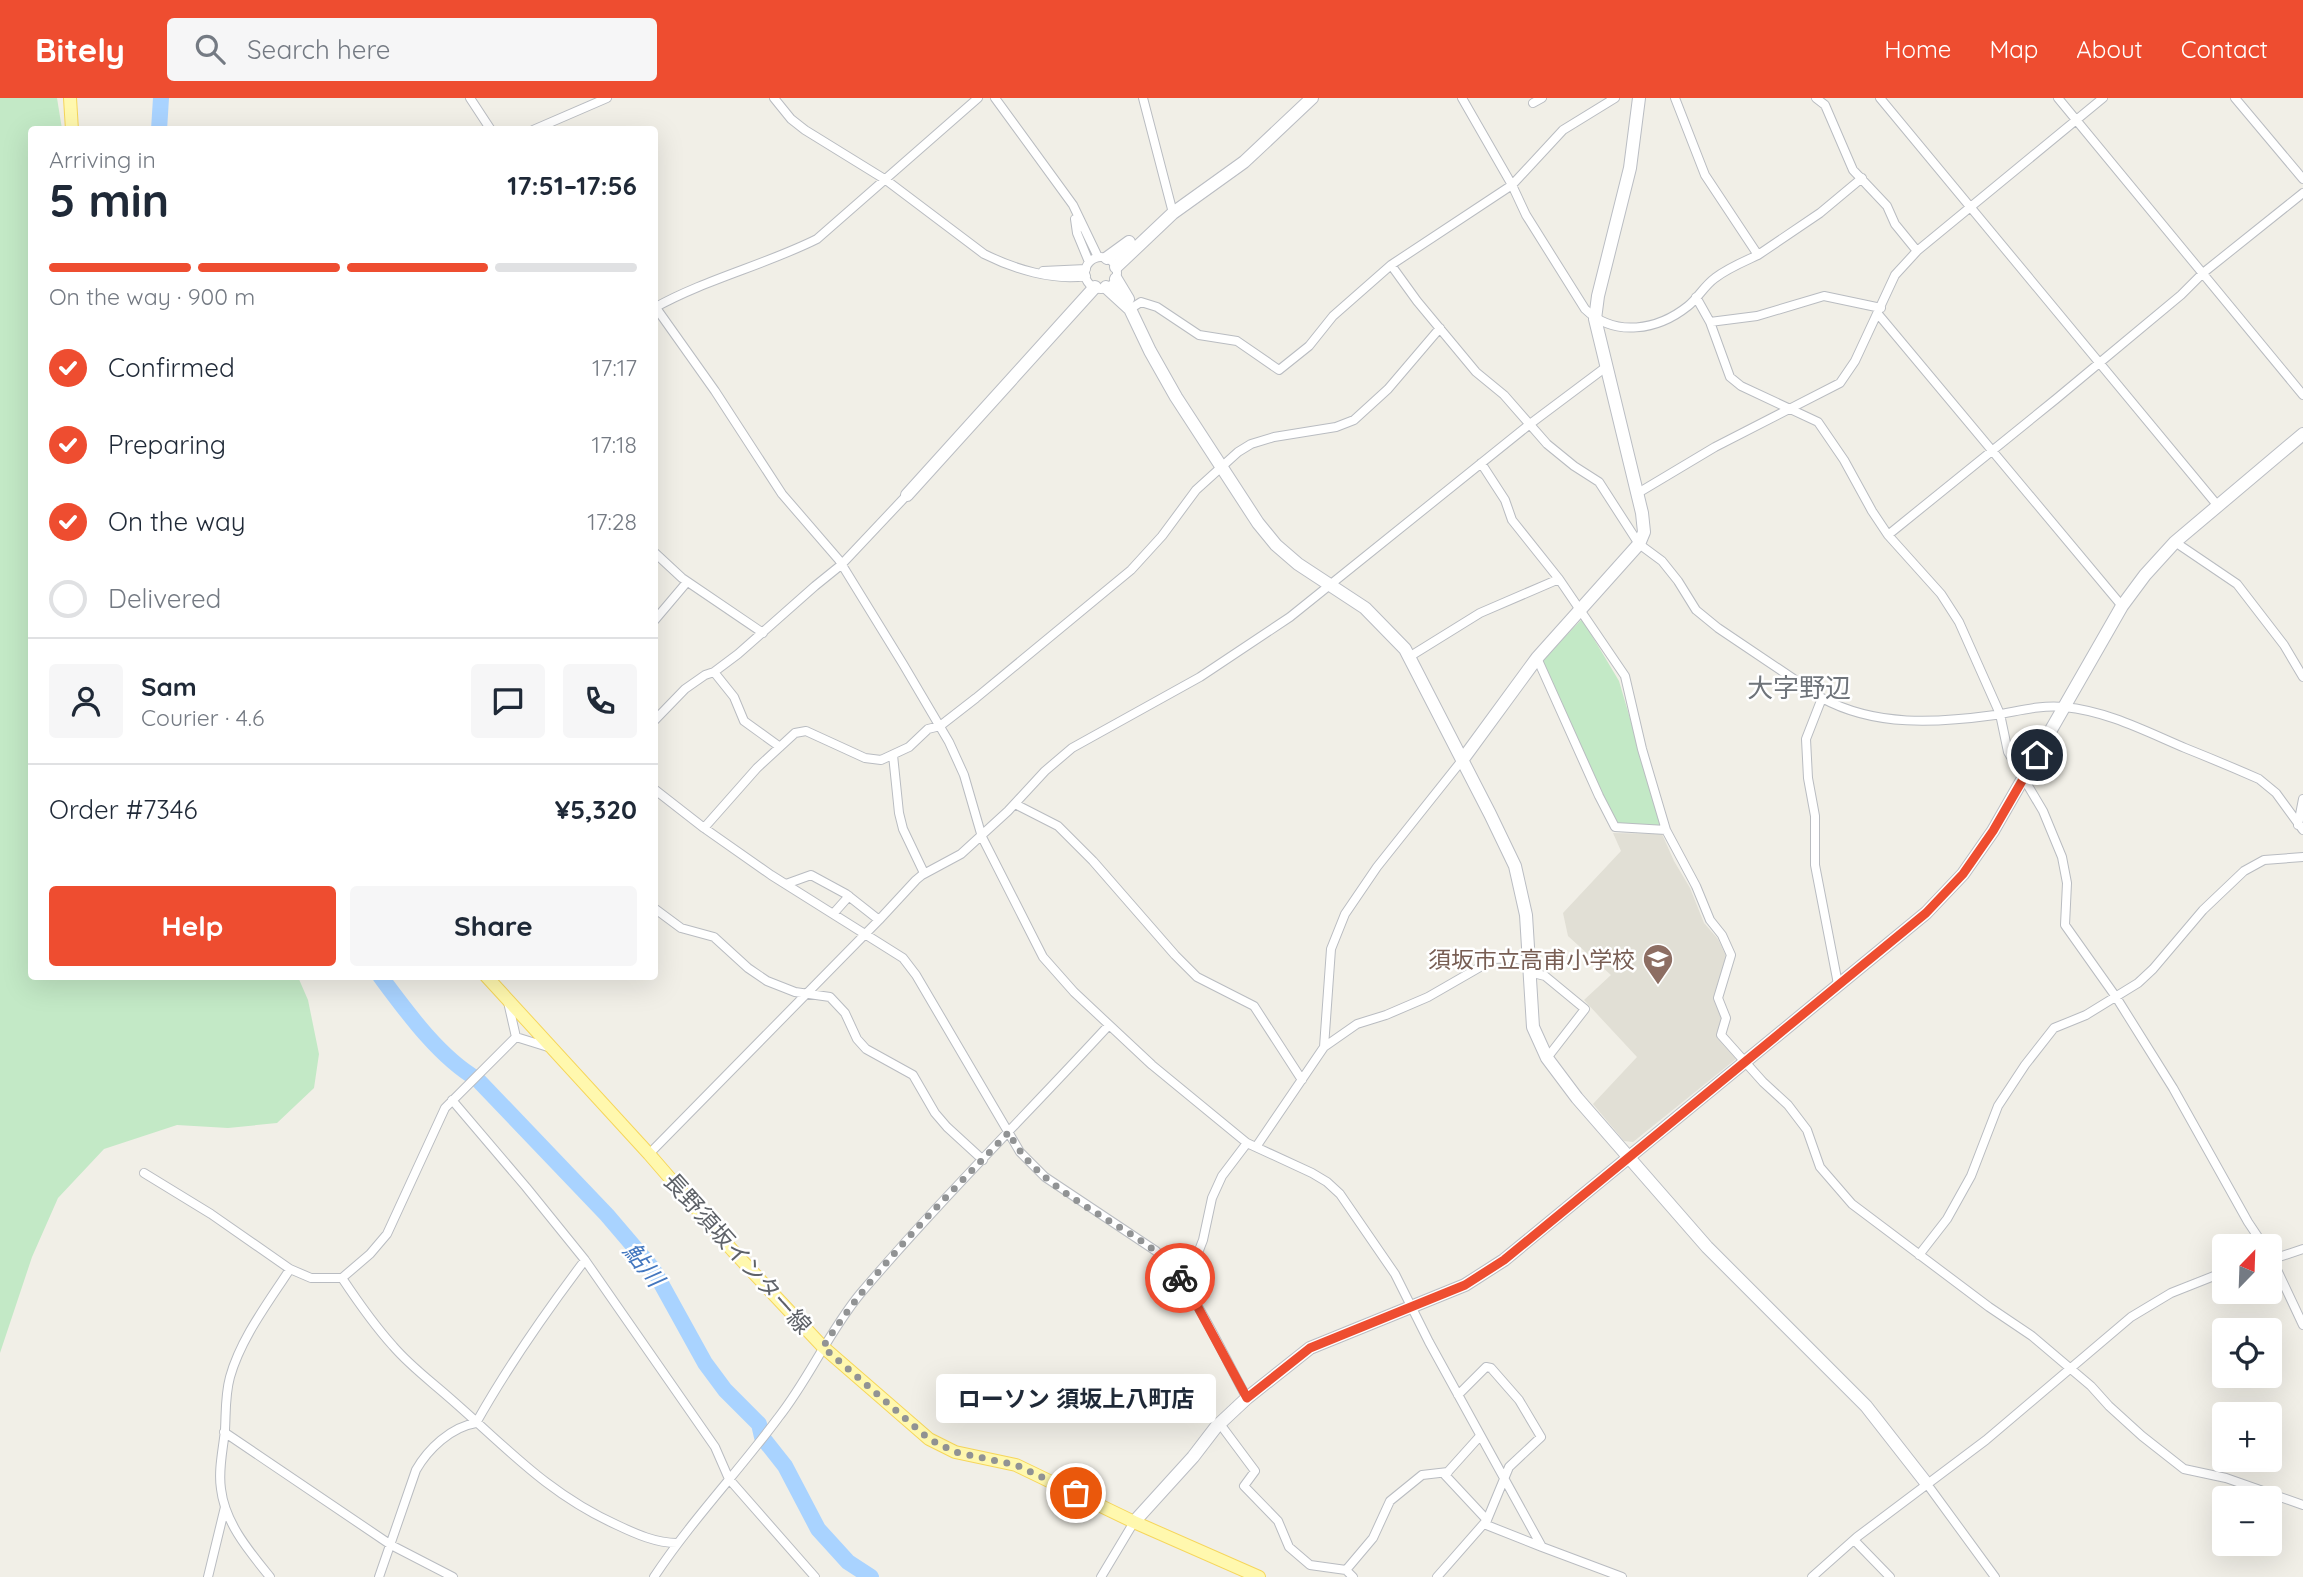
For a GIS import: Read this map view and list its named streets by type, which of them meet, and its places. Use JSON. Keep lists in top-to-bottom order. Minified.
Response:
{"streets":{"main road":["長野須坂インター線"]},"districts":["大字野辺"],"water":["鮎川"],"places":{"school or university":["須坂市立高甫小学校"],"other":["ローソン 須坂上八町店"]},"north":"top right","page":{"header":"Bitely","search":"Search here","nav":["Home","Map","About","Contact"],"heading":["5 min","Arriving in","17:51–17:56"],"panel":["Sam","Courier · 4.6","Order #7346","¥5,320"],"bar":"On the way · 900 m","list":[["Confirmed","17:17"],["Preparing","17:18"],["On the way","17:28"],"Delivered"],"buttons":["Help","Share"],"map_buttons":["+","−"],"bubble":"ローソン 須坂上八町店"}}
